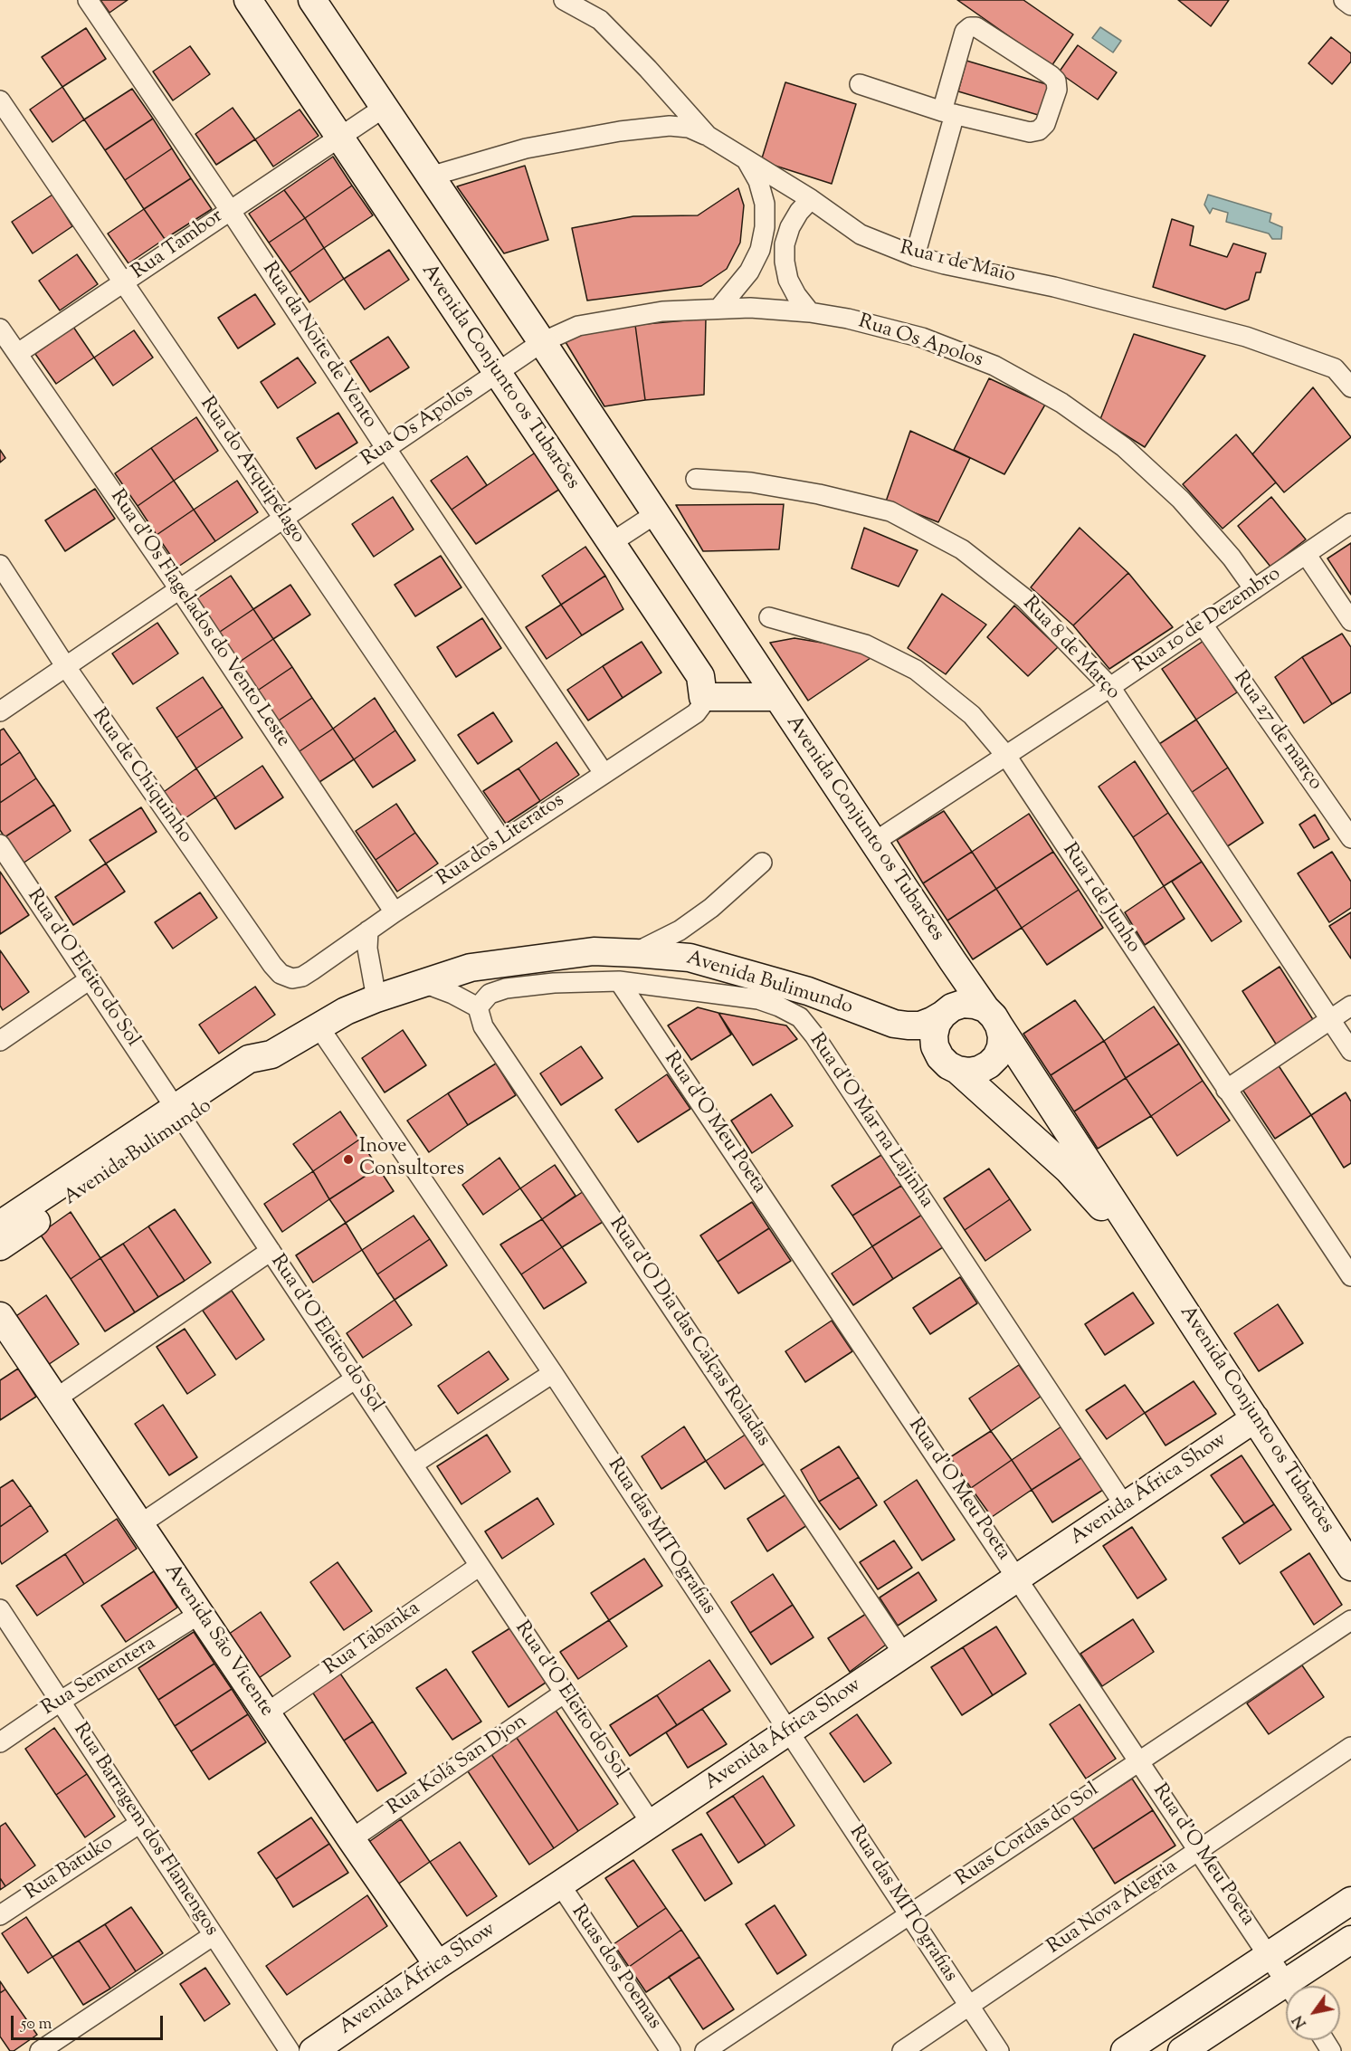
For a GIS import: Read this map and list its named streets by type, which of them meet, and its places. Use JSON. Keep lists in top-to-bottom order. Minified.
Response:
{"streets":{"street":["Rua Tambor","Rua 1 de Maio","Rua Os Apolos","Rua da Noite de Vento","Avenida Conjunto os Tubarões","Rua do Arquipélago","Rua d'Os Flagelados do Vento Leste","Rua 10 de Dezembro","Rua 8 de Março","Rua 27 de março","Rua de Chiquinho","Rua dos Literatos","Rua 1 de Junho","Rua d'O Eleito do Sol","Avenida Bulimundo","Rua d'O Mar na Lajinha","Rua d'O Meu Poeta","Rua d'O Dia das Calças Roladas","Avenida África Show","Rua das MITOgrafias","Rua Tabanka","Avenida São Vicente","Rua Sementera","Rua Kolá San Djon","Rua Barragem dos Flamengos","Ruas Cordas do Sol","Rua Batuko","Rua Nova Alegria","Ruas dos Poemas"]},"crossings":[["Rua Tambor","Rua da Noite de Vento"],["Rua Tambor","Avenida Conjunto os Tubarões"],["Rua Tambor","Rua do Arquipélago"],["Rua Tambor","Rua d'Os Flagelados do Vento Leste"],["Rua Os Apolos","Rua da Noite de Vento"],["Rua Os Apolos","Avenida Conjunto os Tubarões"],["Rua Os Apolos","Rua do Arquipélago"],["Rua Os Apolos","Rua d'Os Flagelados do Vento Leste"],["Rua Os Apolos","Rua 10 de Dezembro"],["Rua Os Apolos","Rua de Chiquinho"],["Rua da Noite de Vento","Rua dos Literatos"],["Avenida Conjunto os Tubarões","Rua 10 de Dezembro"],["Avenida Conjunto os Tubarões","Rua dos Literatos"],["Avenida Conjunto os Tubarões","Avenida África Show"],["Rua do Arquipélago","Rua dos Literatos"],["Rua d'Os Flagelados do Vento Leste","Rua dos Literatos"],["Rua 10 de Dezembro","Rua 8 de Março"],["Rua 10 de Dezembro","Rua 27 de março"],["Rua 10 de Dezembro","Rua 1 de Junho"],["Rua de Chiquinho","Rua dos Literatos"],["Rua d'O Eleito do Sol","Avenida Bulimundo"],["Rua d'O Eleito do Sol","Avenida África Show"],["Rua d'O Eleito do Sol","Rua Tabanka"],["Rua d'O Eleito do Sol","Rua Kolá San Djon"],["Avenida Bulimundo","Rua das MITOgrafias"],["Rua d'O Mar na Lajinha","Rua d'O Meu Poeta"],["Rua d'O Mar na Lajinha","Rua d'O Dia das Calças Roladas"],["Rua d'O Mar na Lajinha","Avenida África Show"],["Rua d'O Meu Poeta","Avenida África Show"],["Rua d'O Meu Poeta","Ruas Cordas do Sol"],["Rua d'O Meu Poeta","Rua Nova Alegria"],["Rua d'O Dia das Calças Roladas","Avenida África Show"],["Avenida África Show","Rua das MITOgrafias"],["Avenida África Show","Avenida São Vicente"],["Avenida África Show","Ruas dos Poemas"],["Rua das MITOgrafias","Ruas Cordas do Sol"],["Rua das MITOgrafias","Rua Nova Alegria"],["Rua Tabanka","Avenida São Vicente"],["Avenida São Vicente","Rua Sementera"],["Avenida São Vicente","Rua Kolá San Djon"],["Rua Sementera","Rua Barragem dos Flamengos"],["Rua Barragem dos Flamengos","Rua Batuko"]],"places":["Inove Consultores"],"scale_bar":"50 m","north":"bottom left"}
